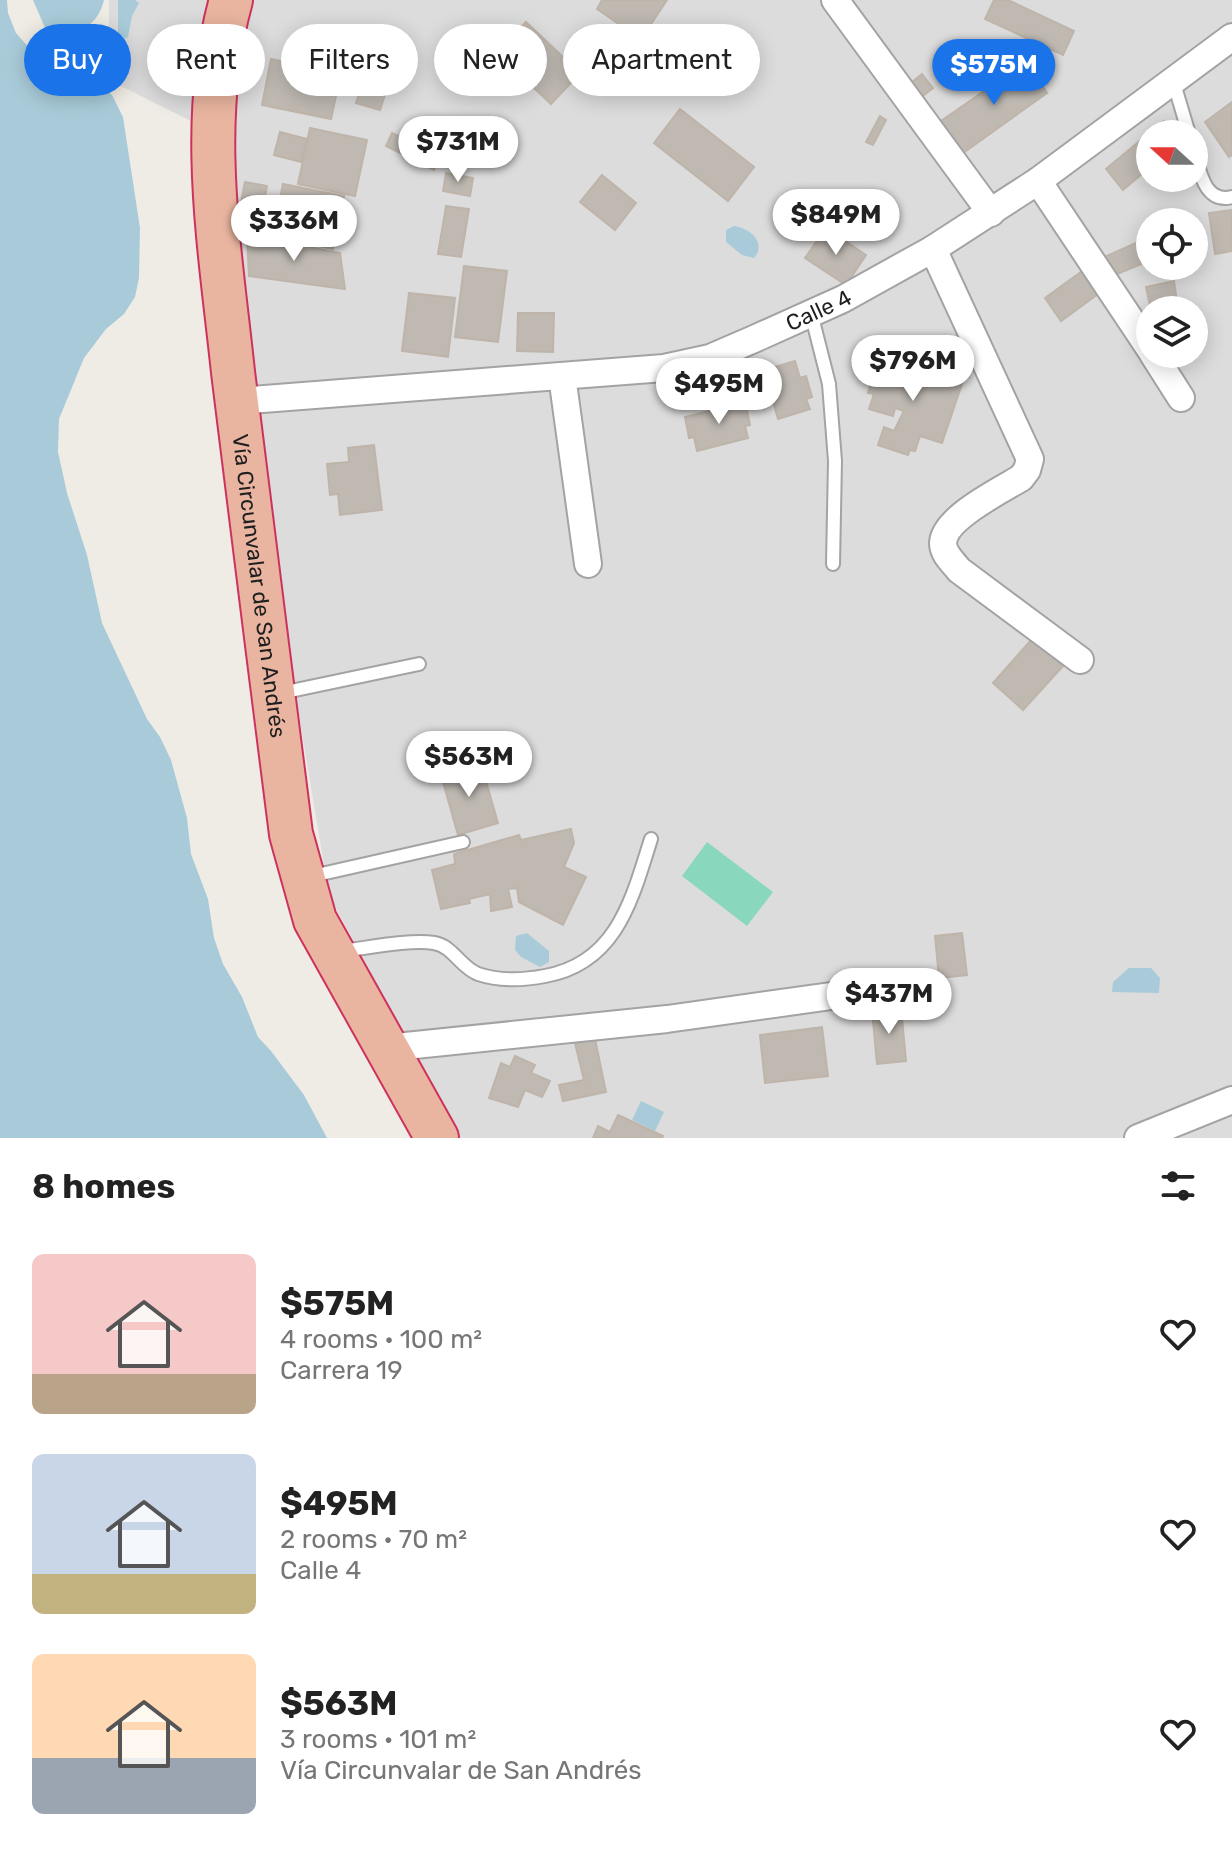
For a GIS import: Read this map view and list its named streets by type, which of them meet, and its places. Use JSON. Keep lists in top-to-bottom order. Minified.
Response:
{"streets":{"highway":["Vía Circunvalar de San Andrés"],"street":["Calle 4"]},"crossings":[["Calle 4","Vía Circunvalar de San Andrés"]],"north":"left","page":{"chip":["Buy","Rent","Filters","New","Apartment"],"price":["$575M","$731M","$849M","$336M","$796M","$495M","$563M","$437M"],"heading":"8 homes","list":[{"name":"$575M","note":"4 rooms · 100 m² · Carrera 19"},{"name":"$495M","note":"2 rooms · 70 m² · Calle 4"},{"name":"$563M","note":"3 rooms · 101 m² · Vía Circunvalar de San Andrés"}]}}
